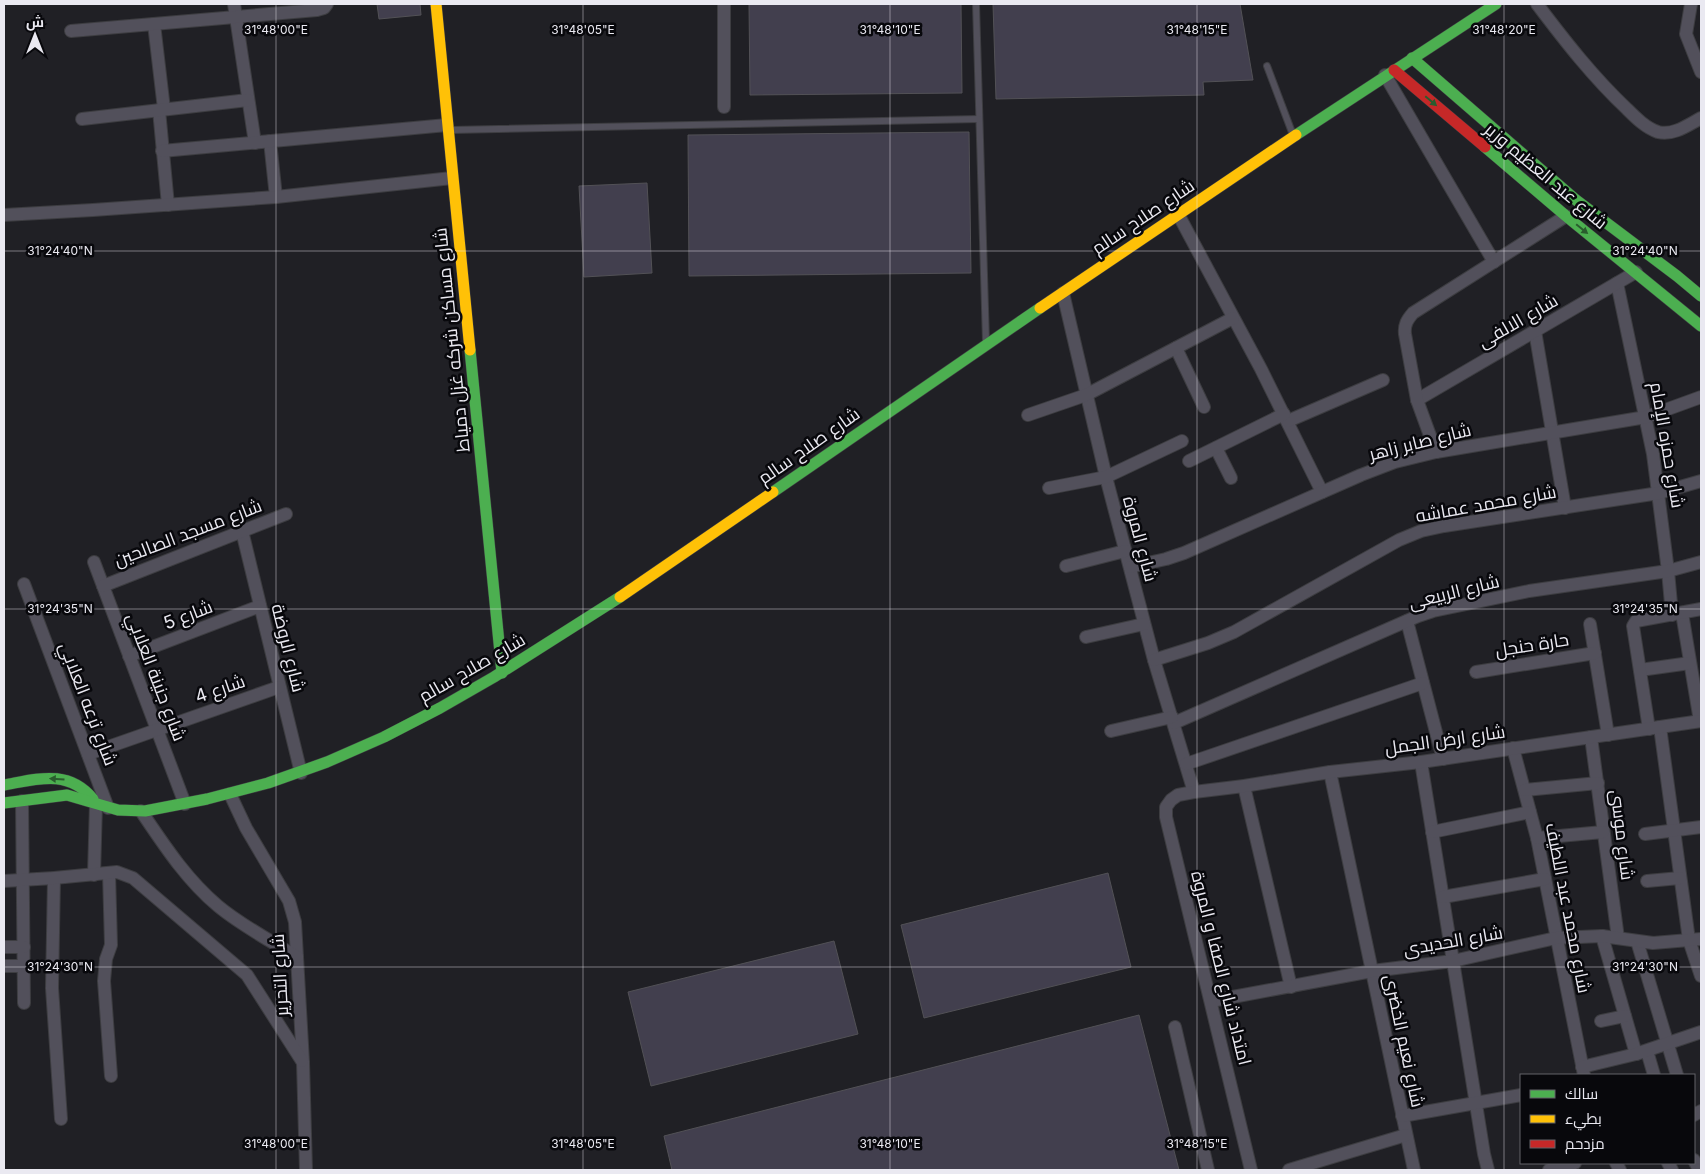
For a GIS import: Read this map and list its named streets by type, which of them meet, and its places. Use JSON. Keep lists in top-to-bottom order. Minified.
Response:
{"streets":{"street":["شارع عبد العظيم وزير","شارع صلاح سالم","شارع الالفى","شارع مساكن شركه غزل دمياط","شارع صابر زاهر","شارع حمزه الإمام","شارع محمد عماشه","شارع مسجد الصالحين","شارع المروة","شارع الربيعى","شارع 5","حارة حنجل","شارع الروضة","شارع جنينة العلابي","شارع 4","شارع ترعه العلابي","شارع ارض الجمل","شارع موسى","شارع محمد عبد اللطيف","شارع الحديدى","امتداد شارع الصفا و المروة","شارع التحرير","شارع نعيم الخضرى"]},"crossings":[["شارع عبد العظيم وزير","شارع صلاح سالم"],["شارع عبد العظيم وزير","شارع الالفى"],["شارع صلاح سالم","شارع مساكن شركه غزل دمياط"],["شارع صلاح سالم","شارع المروة"],["شارع صلاح سالم","شارع الروضة"],["شارع صلاح سالم","شارع جنينة العلابي"],["شارع صلاح سالم","شارع ترعه العلابي"],["شارع صلاح سالم","شارع التحرير"],["شارع الالفى","شارع حمزه الإمام"],["شارع صابر زاهر","شارع حمزه الإمام"],["شارع صابر زاهر","شارع المروة"],["شارع حمزه الإمام","شارع محمد عماشه"],["شارع حمزه الإمام","شارع الربيعى"],["شارع حمزه الإمام","شارع ارض الجمل"],["شارع محمد عماشه","شارع المروة"],["شارع مسجد الصالحين","شارع الروضة"],["شارع مسجد الصالحين","شارع جنينة العلابي"],["شارع المروة","شارع الربيعى"],["شارع المروة","شارع ارض الجمل"],["شارع المروة","امتداد شارع الصفا و المروة"],["شارع 5","شارع الروضة"],["شارع 5","شارع جنينة العلابي"],["حارة حنجل","شارع ارض الجمل"],["شارع الروضة","شارع 4"],["شارع جنينة العلابي","شارع 4"],["شارع 4","شارع ترعه العلابي"],["شارع ارض الجمل","شارع موسى"],["شارع ارض الجمل","شارع محمد عبد اللطيف"],["شارع ارض الجمل","امتداد شارع الصفا و المروة"],["شارع ارض الجمل","شارع نعيم الخضرى"],["شارع موسى","شارع الحديدى"],["شارع محمد عبد اللطيف","شارع الحديدى"],["شارع الحديدى","امتداد شارع الصفا و المروة"],["شارع الحديدى","شارع نعيم الخضرى"]],"legend":["سالك","بطيء","مزدحم"],"north":"top","coordinates":["31°48'00\"E","31°48'05\"E","31°48'10\"E","31°48'15\"E","31°48'20\"E","31°24'40\"N","31°24'35\"N","31°24'30\"N"]}
